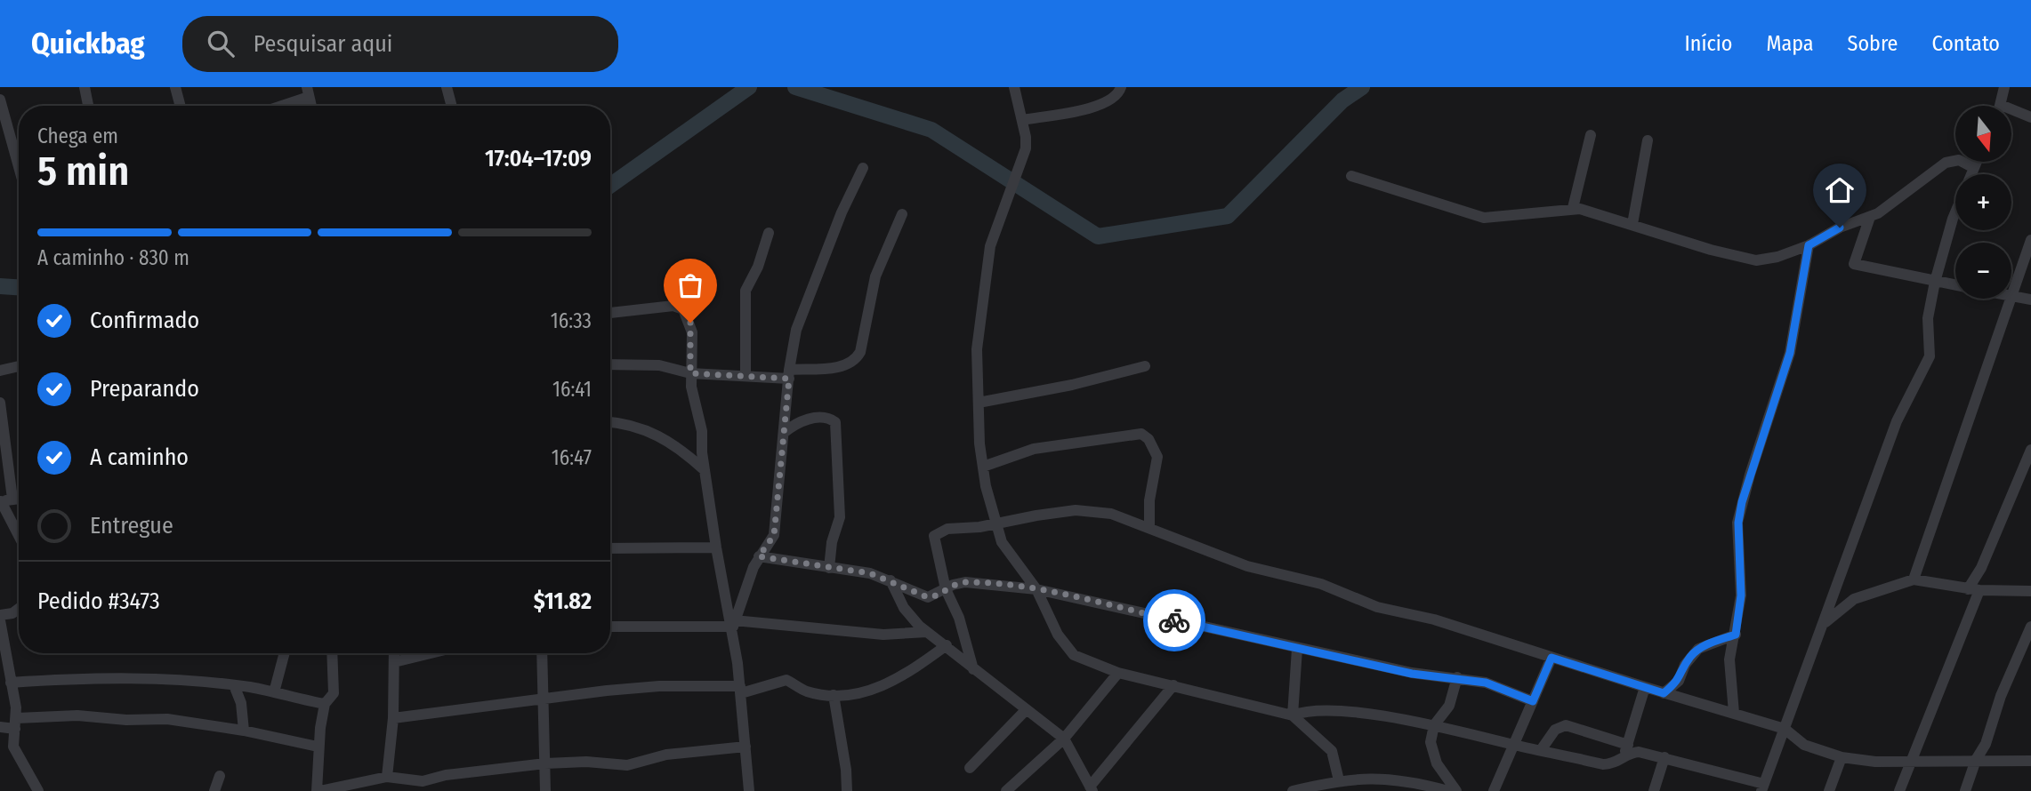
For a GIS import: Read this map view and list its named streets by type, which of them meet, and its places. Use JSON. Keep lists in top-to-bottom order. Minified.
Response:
{"north":"bottom","page":{"header":"Quickbag","search":"Pesquisar aqui","nav":["Início","Mapa","Sobre","Contato"],"map_buttons":["+","−"],"heading":["5 min","Chega em","17:04–17:09"],"panel":["Pedido #3473","$11.82"],"bar":"A caminho · 830 m","list":[["Confirmado","16:33"],["Preparando","16:41"],["A caminho","16:47"],"Entregue"]}}
